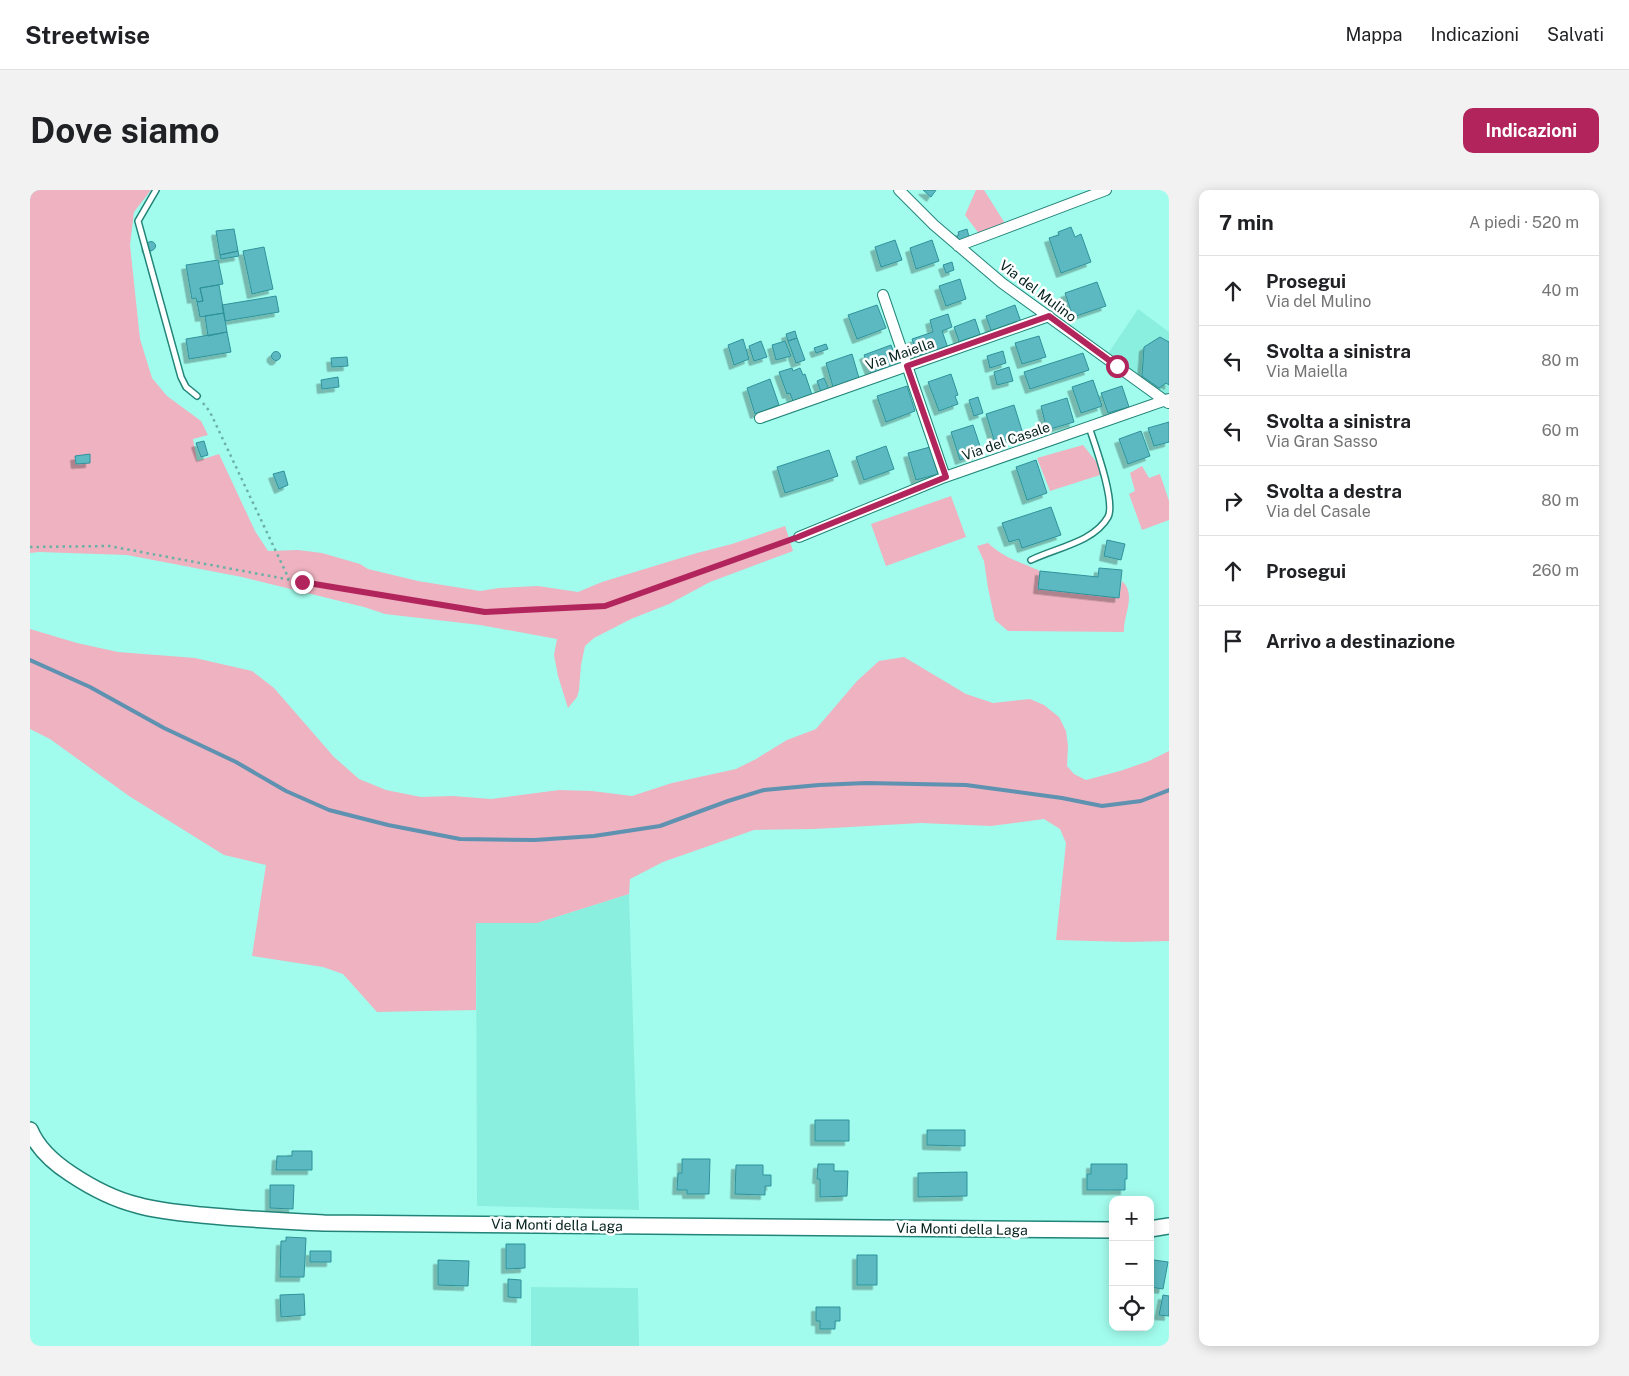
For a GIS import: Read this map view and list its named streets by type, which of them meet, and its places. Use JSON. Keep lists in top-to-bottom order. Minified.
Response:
{"streets":{"street":["Via del Mulino","Via Maiella","Via del Casale","Via Monti della Laga"]},"crossings":[["Via del Mulino","Via Maiella"],["Via del Mulino","Via del Casale"]],"page":{"header":"Streetwise","nav":["Mappa","Indicazioni","Salvati"],"buttons":"Indicazioni","title":"Dove siamo","heading":["7 min","A piedi · 520 m"],"list":[["Prosegui","Via del Mulino","40 m"],["Svolta a sinistra","Via Maiella","80 m"],["Svolta a sinistra","Via Gran Sasso","60 m"],["Svolta a destra","Via del Casale","80 m"],["Prosegui","260 m"],"Arrivo a destinazione"],"map_buttons":["+","−"]}}
